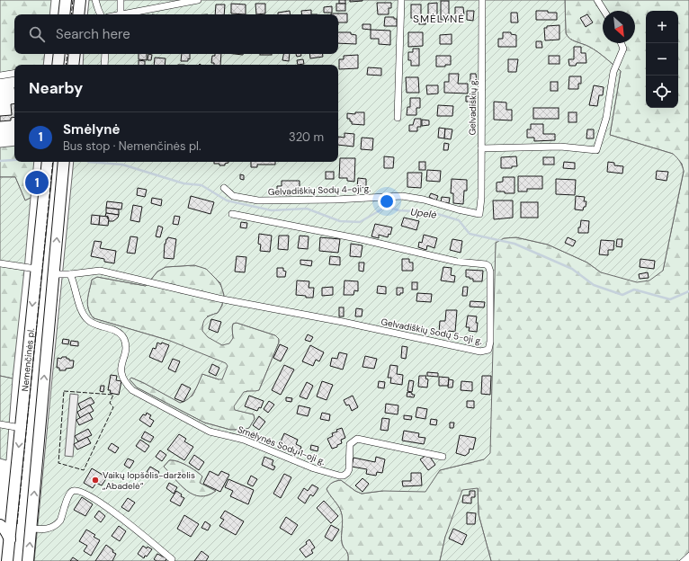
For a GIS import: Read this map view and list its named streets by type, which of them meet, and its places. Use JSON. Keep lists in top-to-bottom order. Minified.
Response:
{"streets":{"main road":["Nemenčinės pl."],"street":["Gelvadiškių g.","Gelvadiškių Sodų 4-oji g.","Gelvadiškių Sodų 5-oji g.","Smėlynės Sodų 1-oji g."]},"crossings":[["Gelvadiškių g.","Gelvadiškių Sodų 4-oji g."],["Gelvadiškių Sodų 5-oji g.","Nemenčinės pl."],["Gelvadiškių Sodų 5-oji g.","Smėlynės Sodų 1-oji g."]],"districts":["SMĖLYNĖ"],"water":["Upelė"],"places":["Vaikų lopšelis-darželis „Abadelė“"],"north":"bottom right","page":{"map_buttons":["+","−"],"search":"Search here","heading":"Nearby","list":[{"mark":"1","name":"Smėlynė","note":"Bus stop · Nemenčinės pl.","value":"320 m"}],"pins":"1"}}
